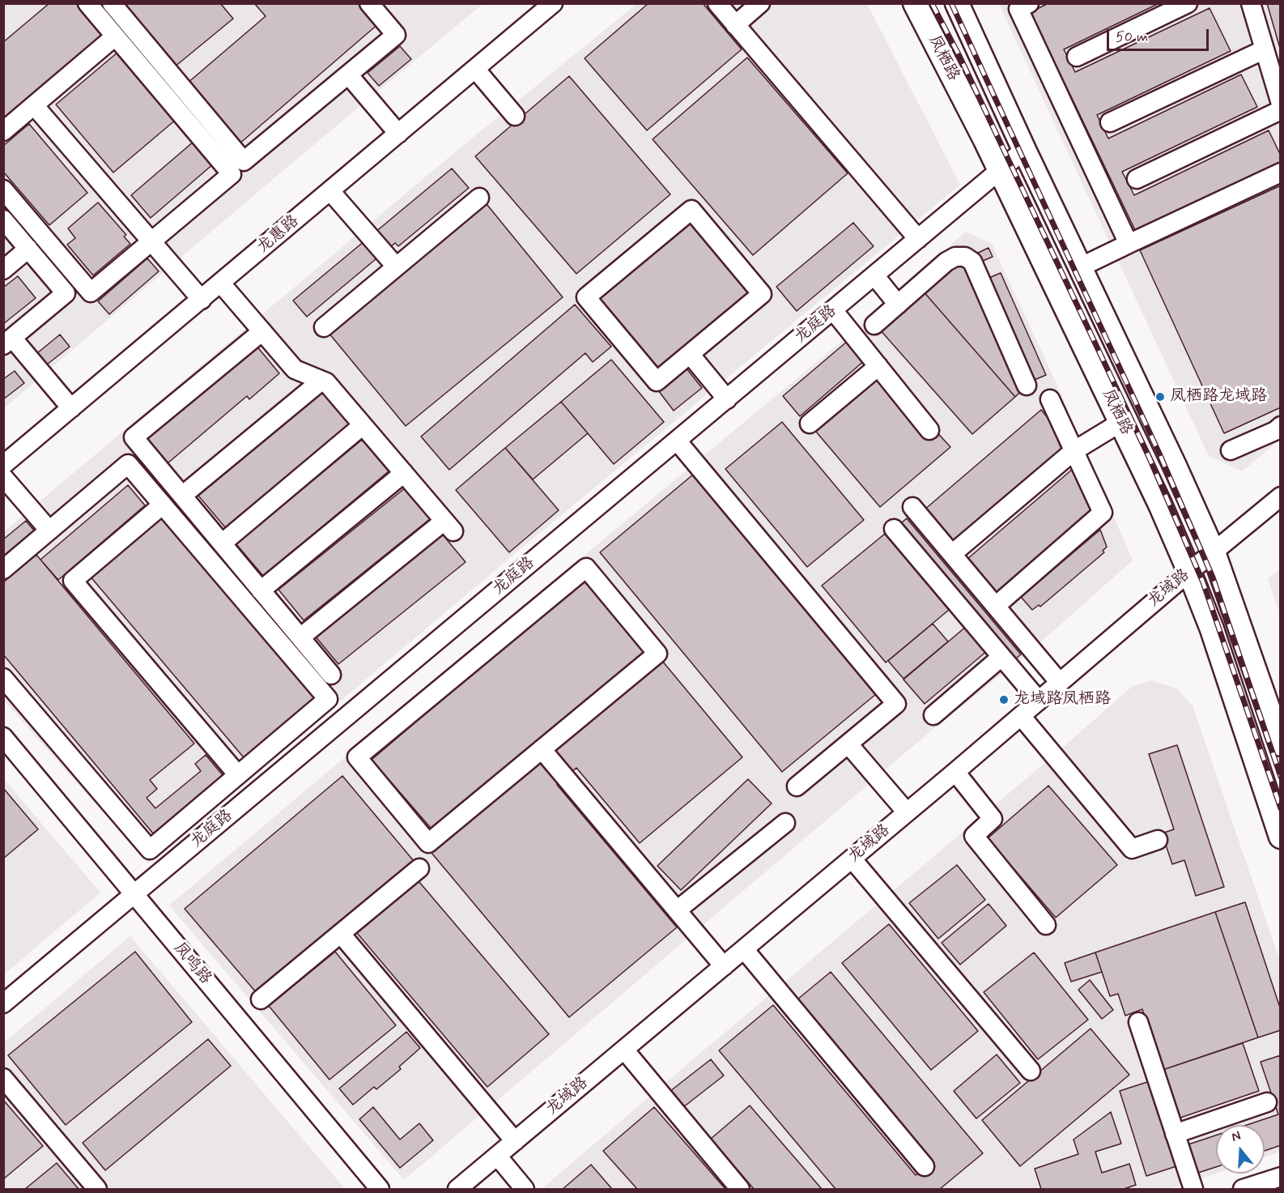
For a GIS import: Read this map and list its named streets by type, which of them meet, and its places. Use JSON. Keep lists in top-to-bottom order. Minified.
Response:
{"streets":{"main road":["凤栖路"],"street":["龙惠路","龙庭路","龙域路","凤鸣路"]},"crossings":[["凤栖路","龙庭路"],["凤栖路","龙域路"],["龙庭路","凤鸣路"]],"places":["凤栖路龙域路","龙域路凤栖路"],"scale_bar":"50 m","north":"top"}
